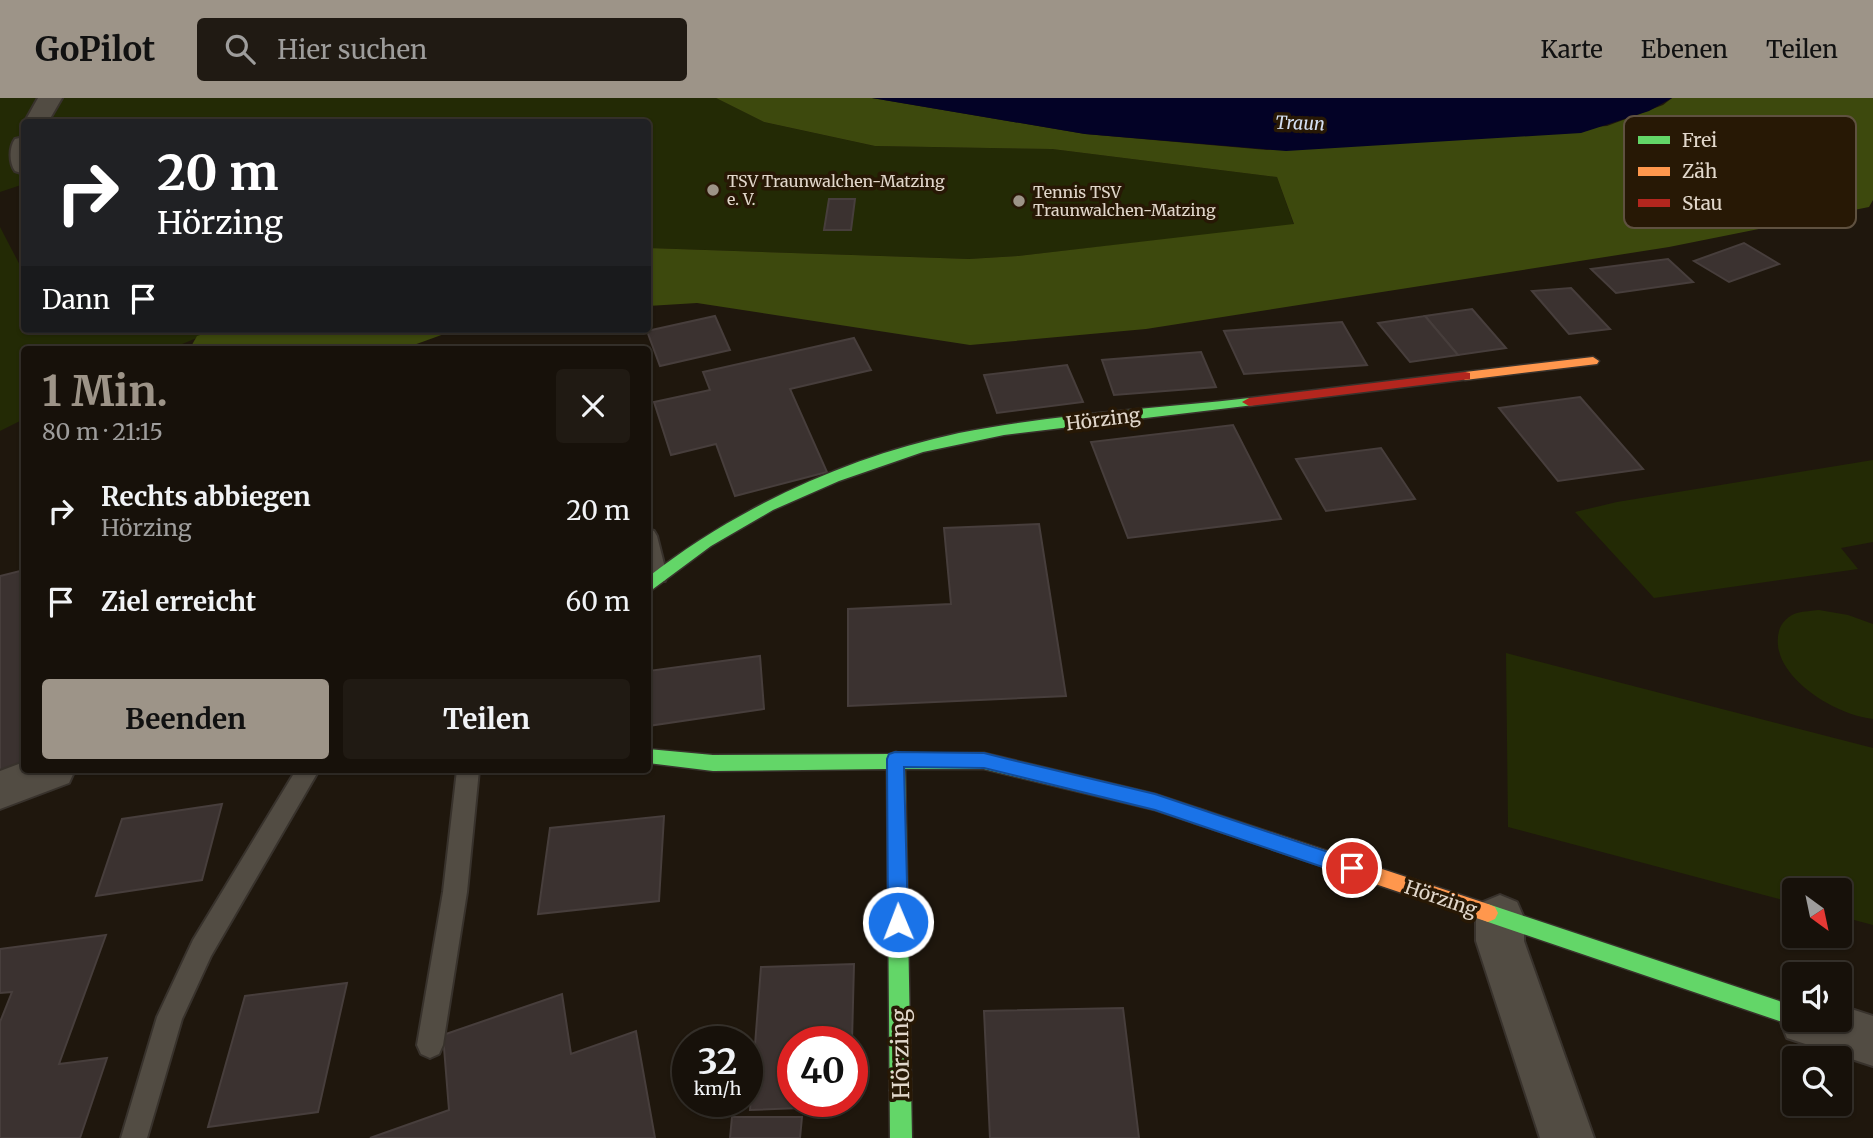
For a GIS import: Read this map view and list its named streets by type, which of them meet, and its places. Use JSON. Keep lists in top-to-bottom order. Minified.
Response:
{"streets":{"street":["Hörzing"]},"water":["Traun"],"places":["TSV Traunwalchen-Matzing e. V.","Tennis TSV Traunwalchen-Matzing"],"legend":["Frei","Zäh","Stau"],"north":"bottom right","page":{"header":"GoPilot","search":"Hier suchen","nav":["Karte","Ebenen","Teilen"],"turn":["20 m","Hörzing"],"then":"Dann","heading":["1 Min.","80 m · 21:15"],"list":[{"name":"Rechts abbiegen","note":"Hörzing","value":"20 m"},{"name":"Ziel erreicht","value":"60 m"}],"buttons":["Beenden","Teilen"],"speed":"32 km/h","limit":"40"}}
